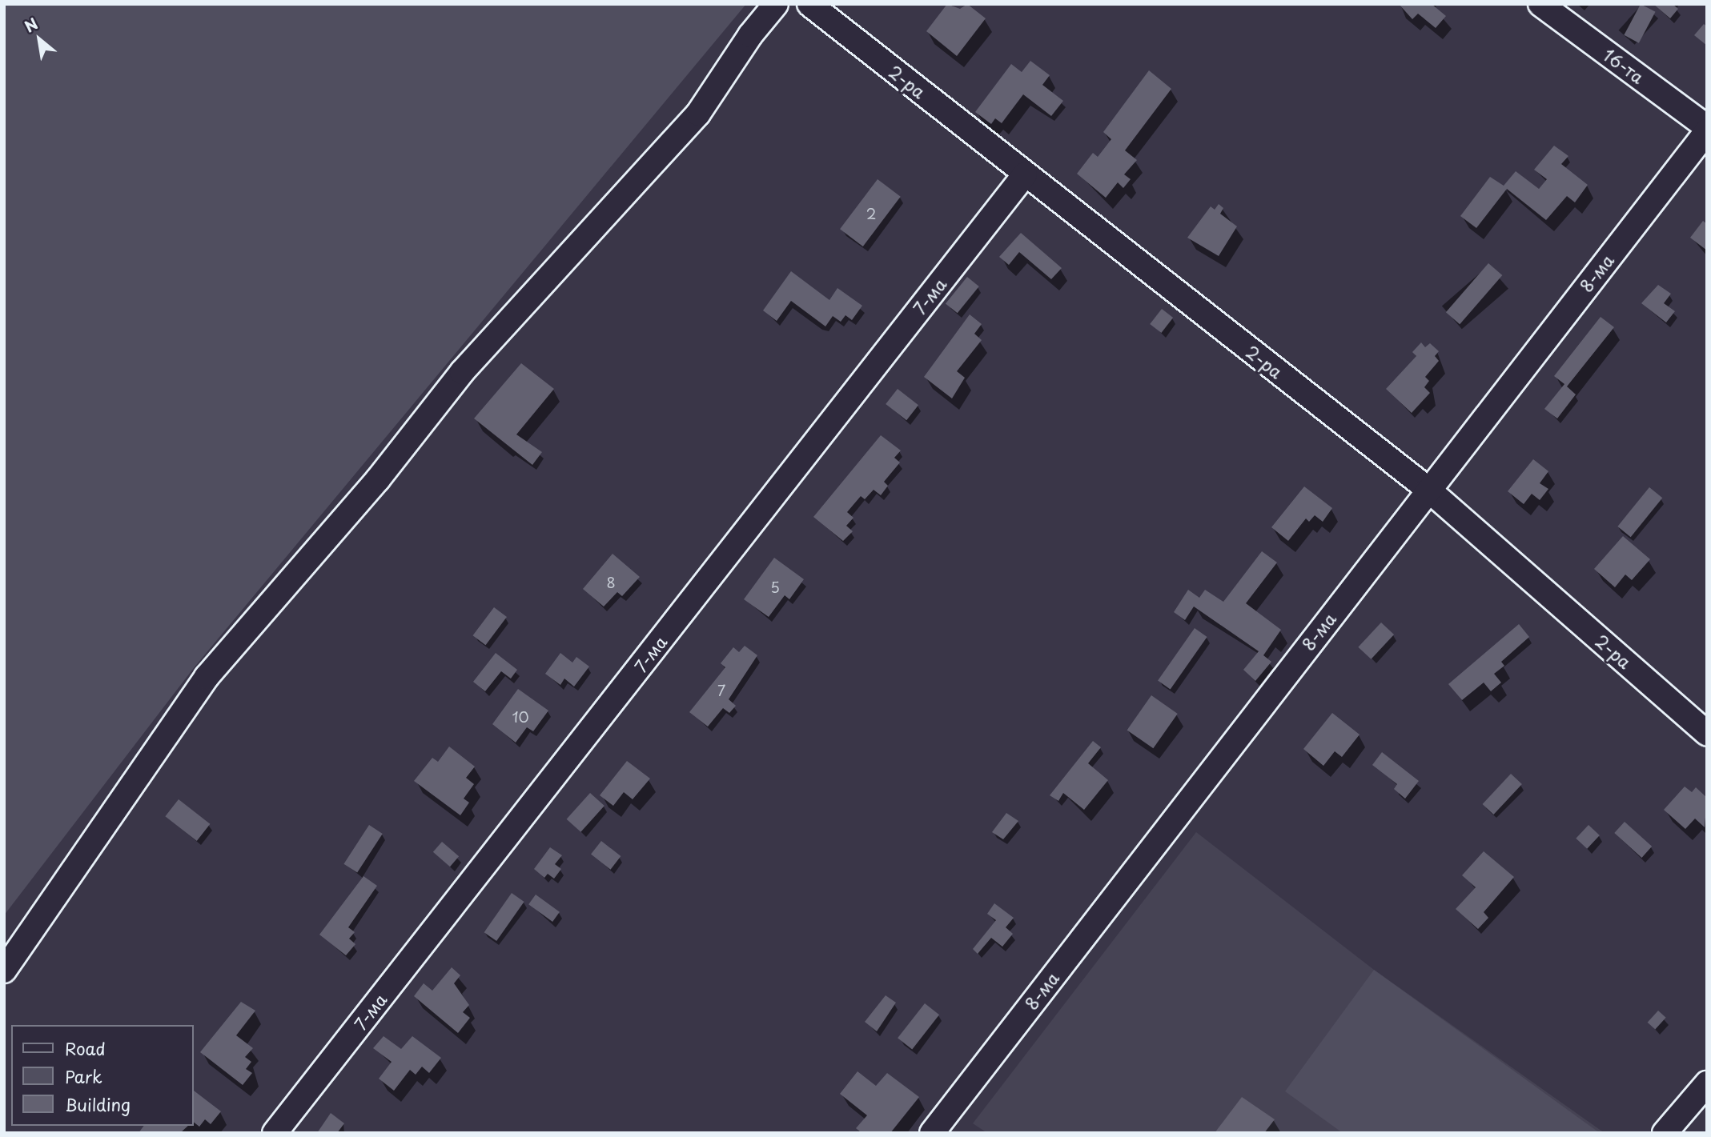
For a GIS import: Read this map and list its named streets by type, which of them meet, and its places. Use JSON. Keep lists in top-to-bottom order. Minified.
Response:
{"streets":{"street":["16-та","2-ра","8-ма","7-ма"]},"crossings":[["2-ра","8-ма"],["2-ра","7-ма"]],"house_numbers":["2","8","5","7","10"],"legend":["Road","Park","Building"],"north":"top left"}
